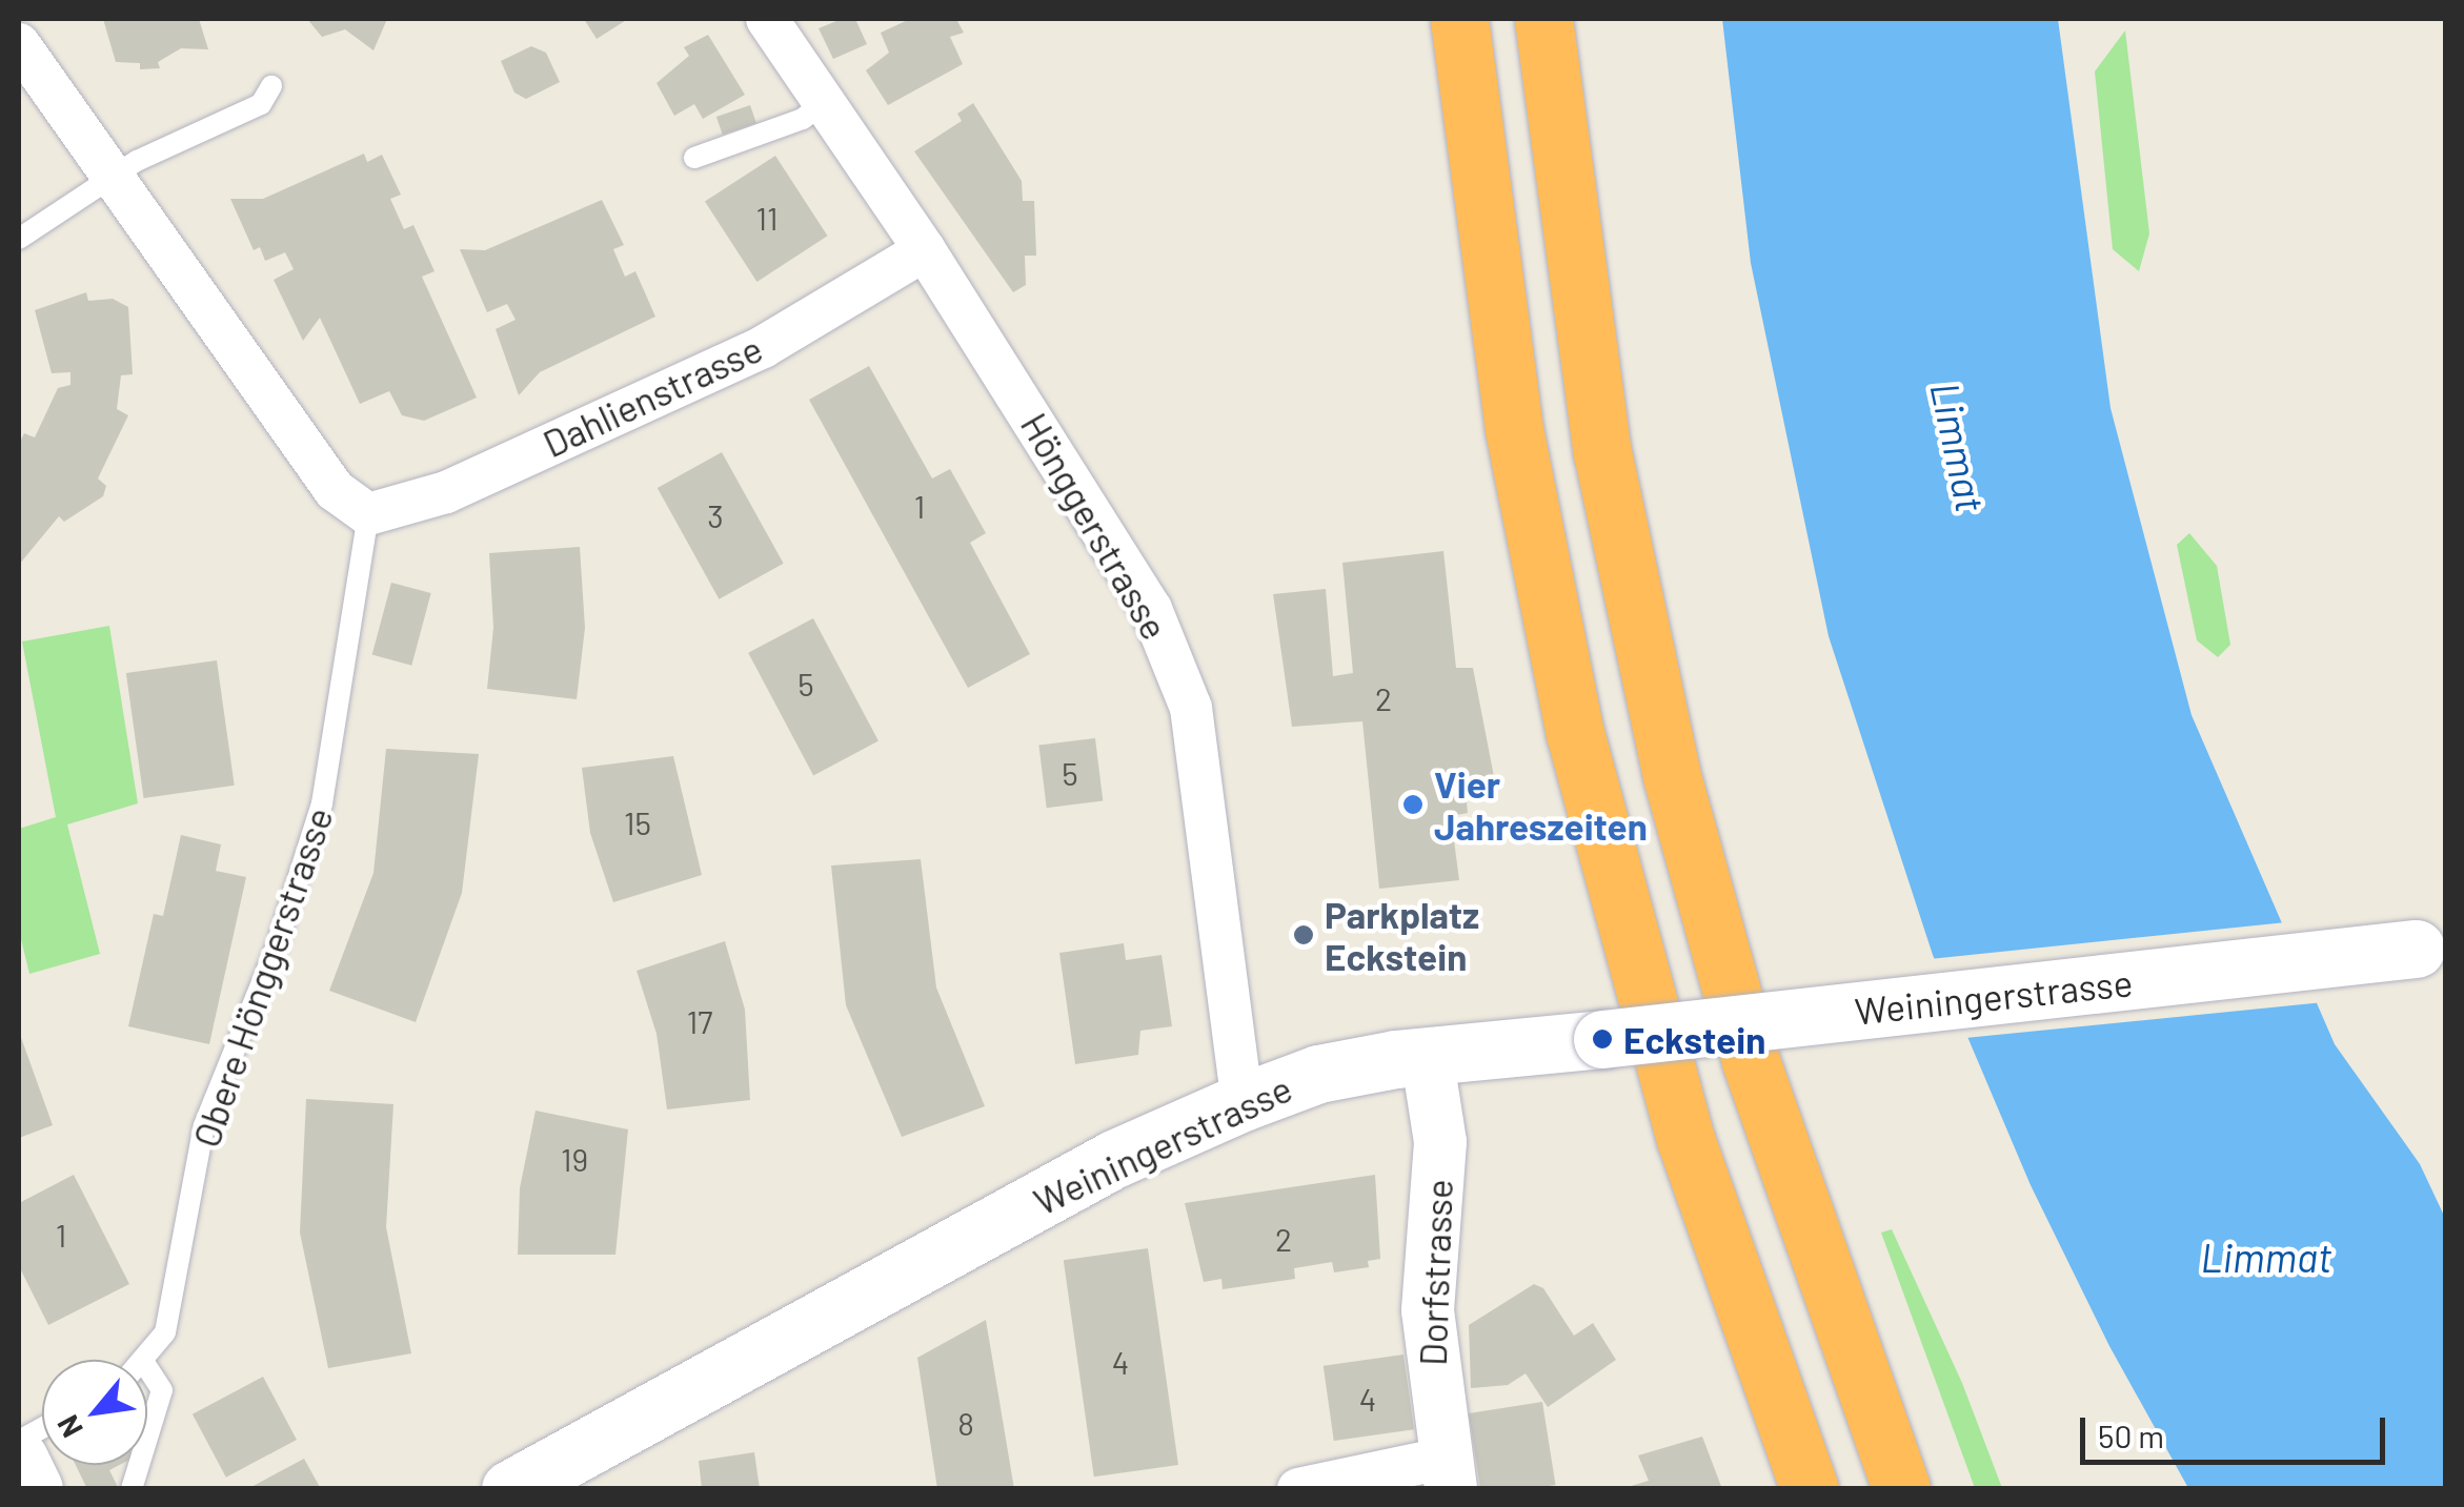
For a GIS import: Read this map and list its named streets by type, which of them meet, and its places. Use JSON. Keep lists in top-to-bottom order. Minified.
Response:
{"streets":{"main road":["Weiningerstrasse"],"street":["Dahlienstrasse","Hönggerstrasse","Dorfstrasse"],"lane":["Obere Hönggerstrasse"]},"crossings":[["Dahlienstrasse","Hönggerstrasse"],["Dahlienstrasse","Obere Hönggerstrasse"],["Hönggerstrasse","Weiningerstrasse"],["Weiningerstrasse","Dorfstrasse"]],"water":["Limmat"],"places":["Vier Jahreszeiten","Parkplatz Eckstein","Eckstein"],"house_numbers":["11","1","3","5","2","5","15","17","19","1","2","4","4","8"],"scale_bar":"50 m","north":"bottom left"}
